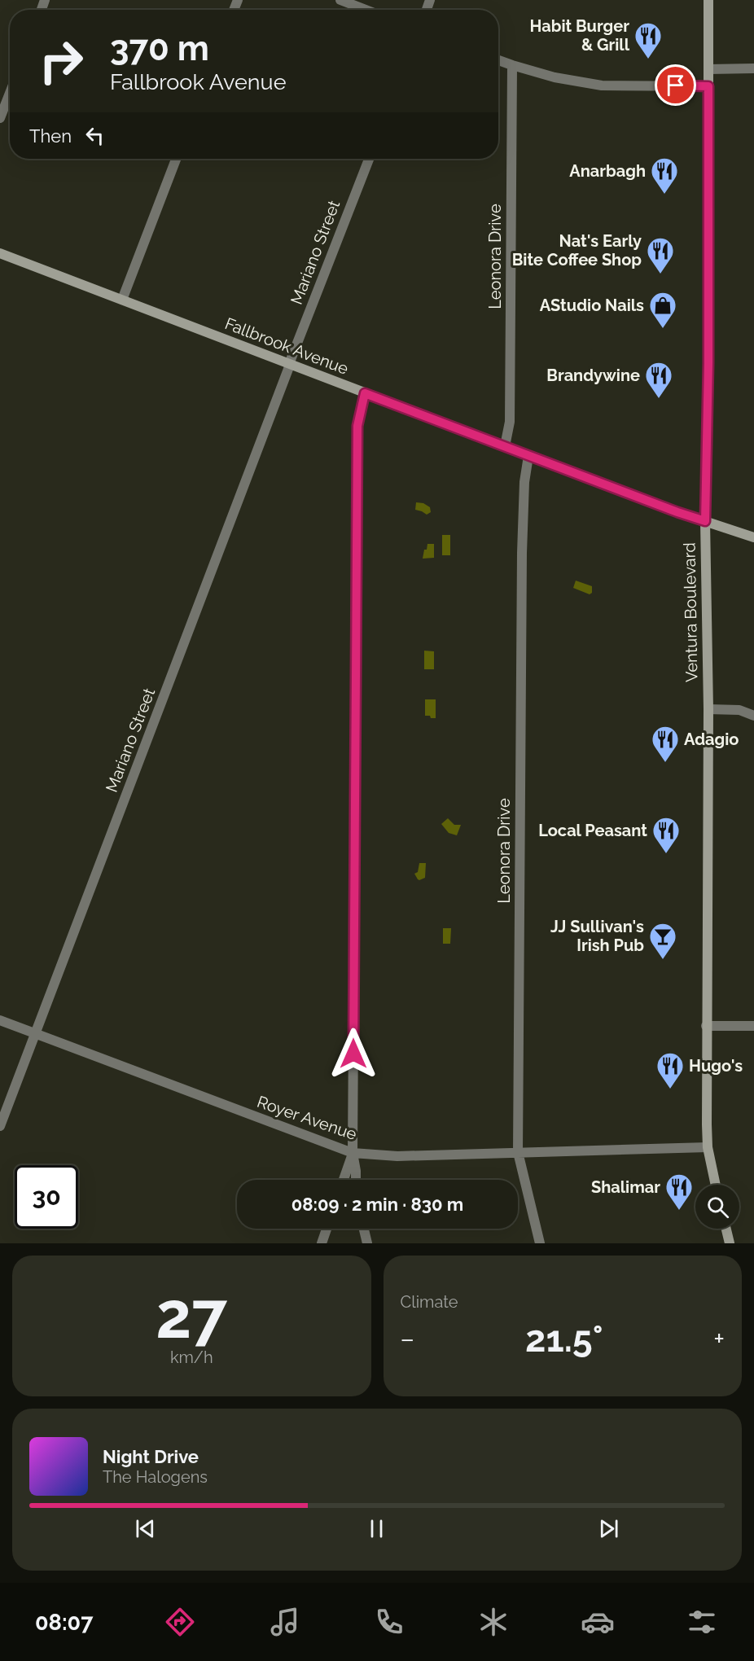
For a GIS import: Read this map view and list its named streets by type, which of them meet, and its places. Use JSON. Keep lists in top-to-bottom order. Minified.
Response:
{"streets":{"main road":["Fallbrook Avenue","Ventura Boulevard"],"street":["Mariano Street","Leonora Drive","Royer Avenue"]},"crossings":[["Mariano Street","Fallbrook Avenue"],["Mariano Street","Royer Avenue"],["Leonora Drive","Fallbrook Avenue"],["Leonora Drive","Royer Avenue"],["Fallbrook Avenue","Ventura Boulevard"],["Ventura Boulevard","Royer Avenue"]],"places":{"restaurant":["Habit Burger & Grill","Anarbagh","Nat's Early Bite Coffee Shop","Brandywine","Adagio","Local Peasant","Hugo's","Shalimar"],"shop":["AStudio Nails"],"bar":["JJ Sullivan's Irish Pub"]},"page":{"turn":["370 m","Fallbrook Avenue"],"then":"Then","limit":"30","trip":"08:09 · 2 min · 830 m","tile":[["27","km/h"],"Climate"],"heat":["−","21.5°","+"],"song":["Night Drive","The Halogens"],"tabs":"08:07"}}
